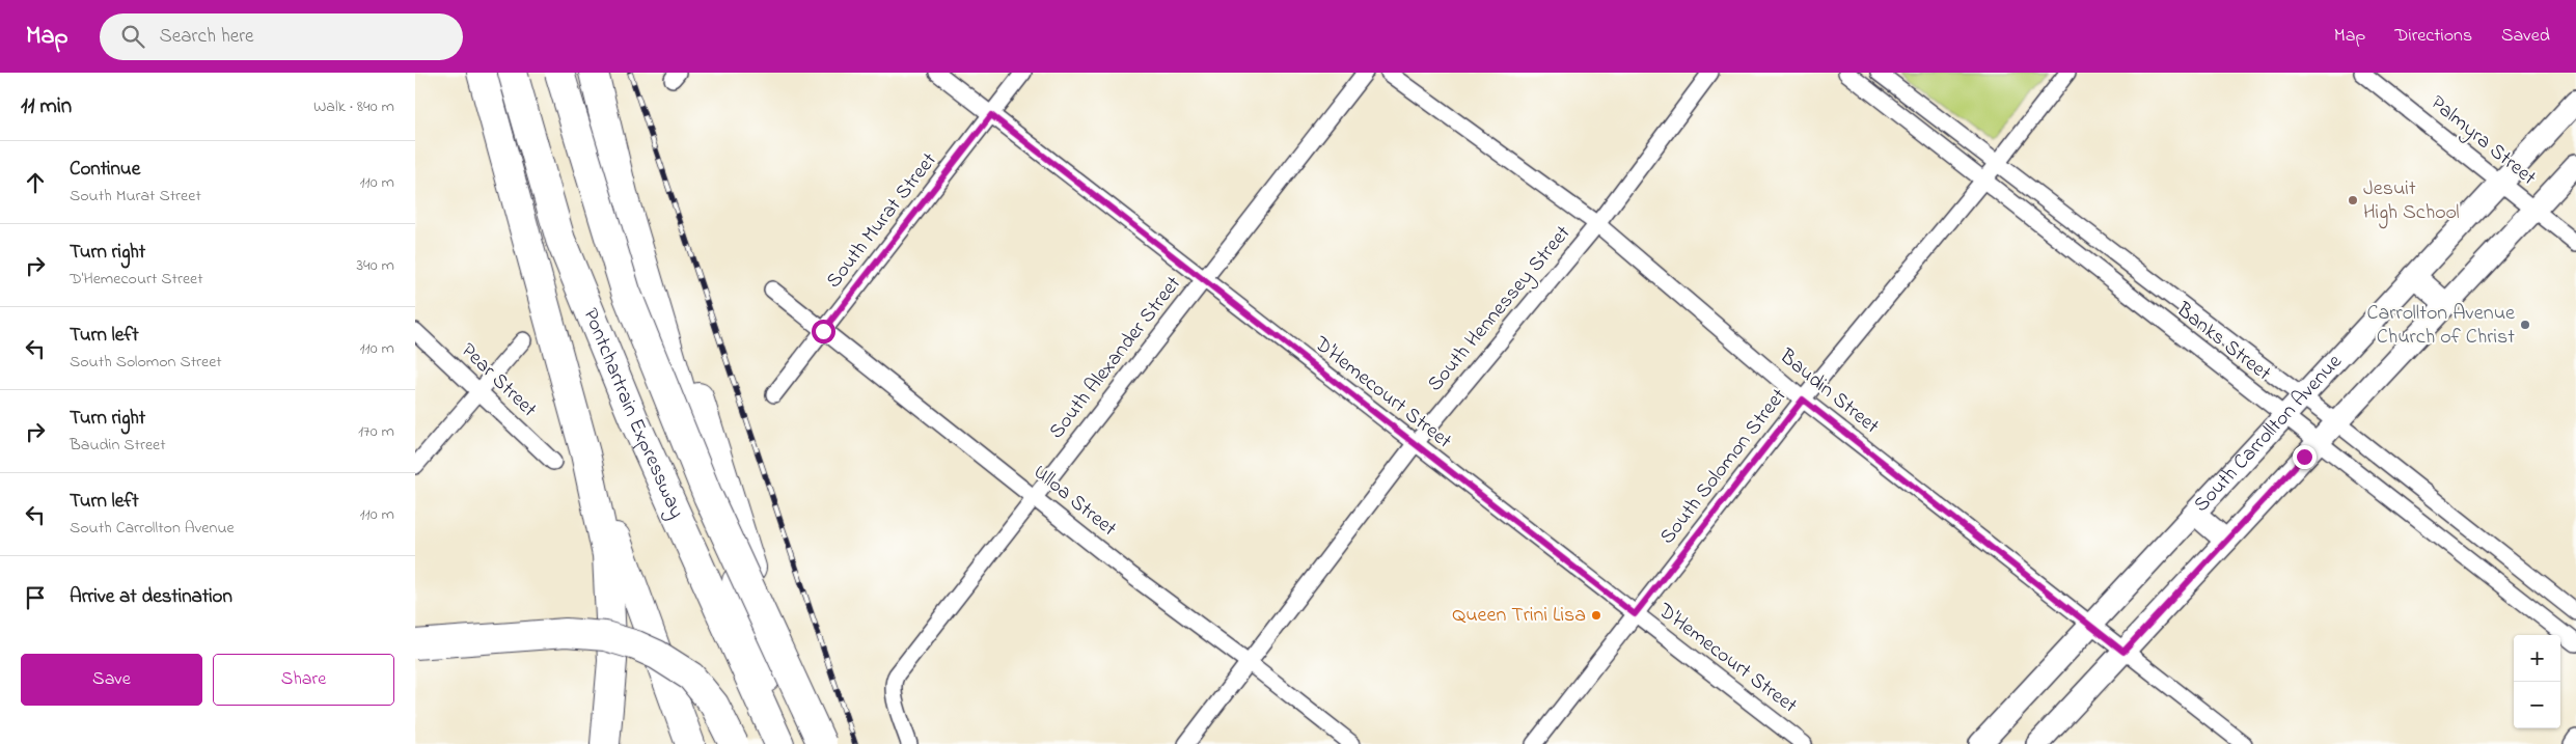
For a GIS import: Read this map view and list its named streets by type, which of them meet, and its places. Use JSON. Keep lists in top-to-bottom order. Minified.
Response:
{"streets":{"highway":["Pontchartrain Expressway"],"main road":["South Carrollton Avenue"],"street":["Palmyra Street","South Murat Street","South Hennessey Street","Banks Street","South Alexander Street","Pear Street","Baudin Street","D'Hemecourt Street","South Solomon Street","Ulloa Street"]},"crossings":[["Palmyra Street","South Carrollton Avenue"],["South Murat Street","D'Hemecourt Street"],["South Murat Street","Ulloa Street"],["South Hennessey Street","Baudin Street"],["South Hennessey Street","D'Hemecourt Street"],["South Hennessey Street","Ulloa Street"],["Banks Street","South Carrollton Avenue"],["Banks Street","South Solomon Street"],["South Alexander Street","D'Hemecourt Street"],["South Alexander Street","Ulloa Street"],["Baudin Street","South Carrollton Avenue"],["Baudin Street","South Solomon Street"],["D'Hemecourt Street","South Solomon Street"]],"places":["Jesuit High School","Carrollton Avenue Church of Christ","Queen Trini Lisa"],"page":{"header":"Map","search":"Search here","nav":["Map","Directions","Saved"],"heading":["11 min","Walk · 840 m"],"list":[["Continue","South Murat Street","110 m"],["Turn right","D'Hemecourt Street","340 m"],["Turn left","South Solomon Street","110 m"],["Turn right","Baudin Street","170 m"],["Turn left","South Carrollton Avenue","110 m"],"Arrive at destination"],"map_buttons":["+","−"],"buttons":["Save","Share"]}}
